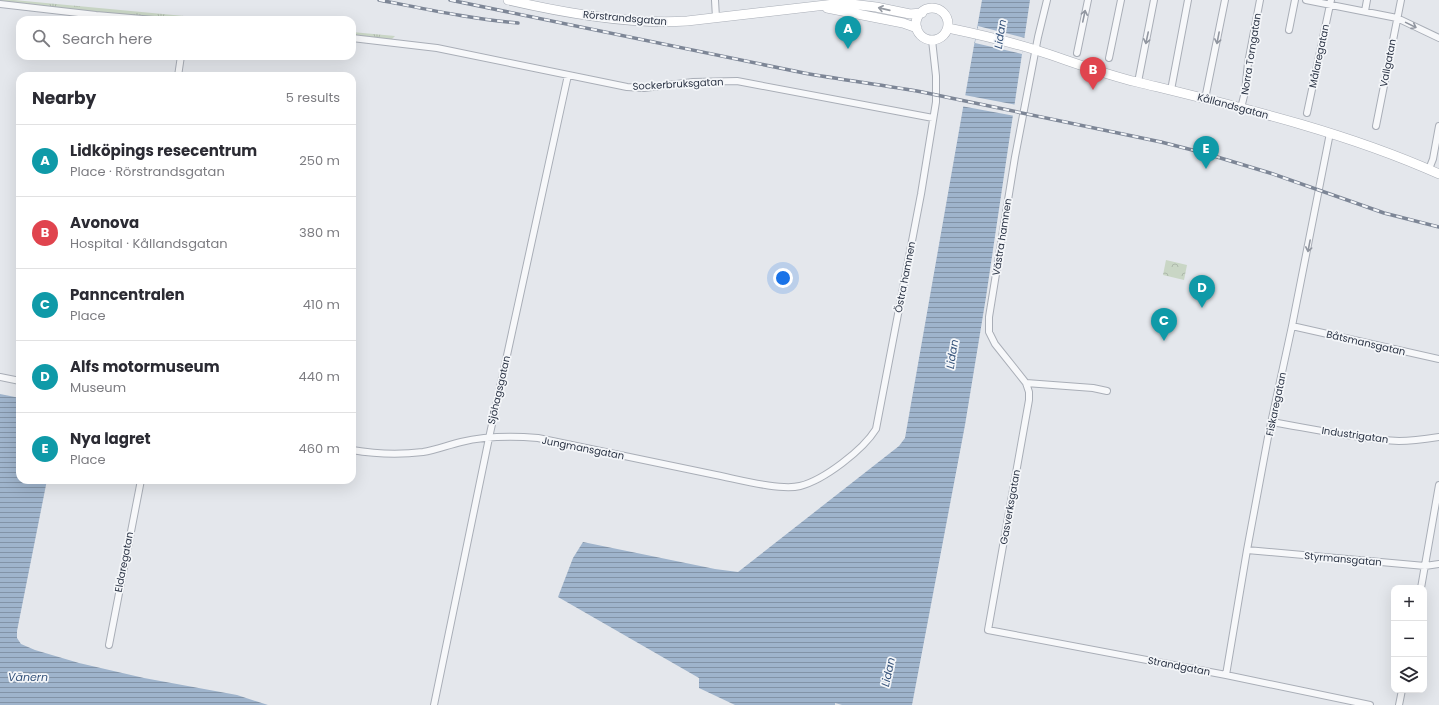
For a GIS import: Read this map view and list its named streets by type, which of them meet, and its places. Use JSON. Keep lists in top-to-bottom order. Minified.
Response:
{"streets":{"main road":["Rörstrandsgatan","Kållandsgatan"],"street":["Norra Torngatan","Målaregatan","Vallgatan","Sockerbruksgatan","Västra hamnen","Östra hamnen","Båtsmansgatan","Sjöhagsgatan","Fiskaregatan","Industrigatan","Jungmansgatan","Gasverksgatan","Styrmansgatan","Eldaregatan","Strandgatan"]},"crossings":[["Rörstrandsgatan","Kållandsgatan"],["Rörstrandsgatan","Östra hamnen"],["Norra Torngatan","Kållandsgatan"],["Sockerbruksgatan","Östra hamnen"],["Sockerbruksgatan","Sjöhagsgatan"],["Kållandsgatan","Västra hamnen"],["Kållandsgatan","Östra hamnen"],["Kållandsgatan","Fiskaregatan"],["Västra hamnen","Gasverksgatan"],["Östra hamnen","Jungmansgatan"],["Båtsmansgatan","Fiskaregatan"],["Sjöhagsgatan","Jungmansgatan"],["Fiskaregatan","Industrigatan"],["Fiskaregatan","Styrmansgatan"],["Fiskaregatan","Strandgatan"],["Gasverksgatan","Strandgatan"]],"one_way":["Fiskaregatan"],"water":["Lidan","Vänern"],"page":{"pins":["A","B","E","D","C"],"search":"Search here","heading":["Nearby","5 results"],"list":[{"mark":"A","name":"Lidköpings resecentrum","note":"Place · Rörstrandsgatan","value":"250 m"},{"mark":"B","name":"Avonova","note":"Hospital · Kållandsgatan","value":"380 m"},{"mark":"C","name":"Panncentralen","note":"Place","value":"410 m"},{"mark":"D","name":"Alfs motormuseum","note":"Museum","value":"440 m"},{"mark":"E","name":"Nya lagret","note":"Place","value":"460 m"}],"map_buttons":["+","−"]}}
